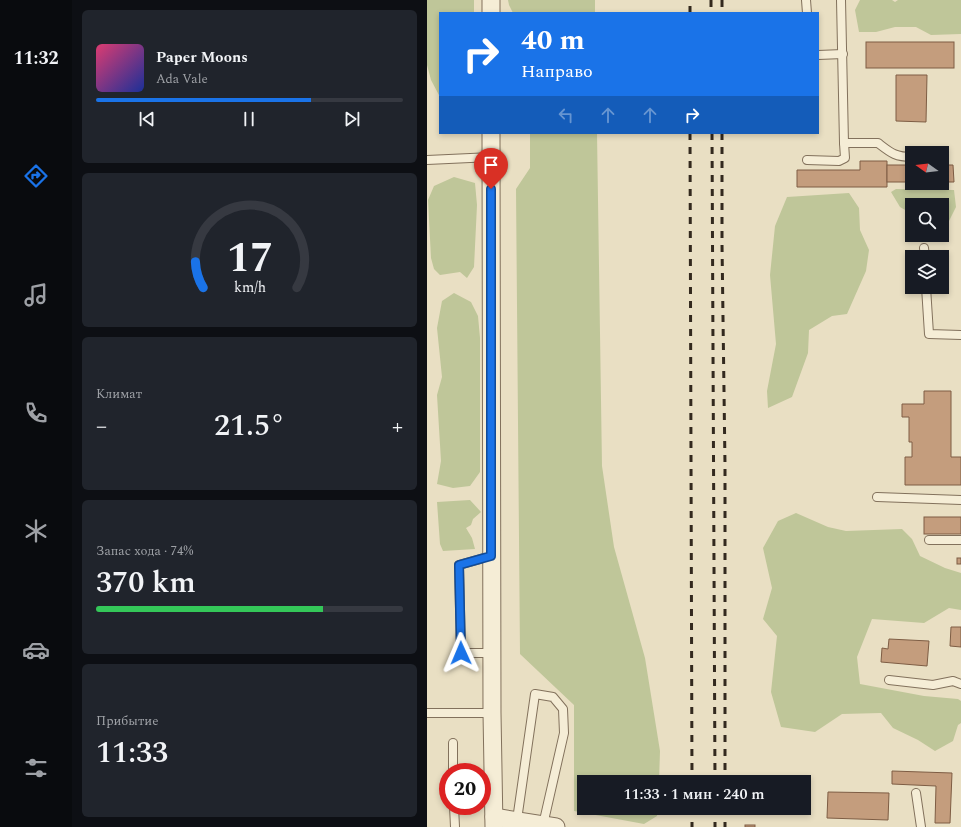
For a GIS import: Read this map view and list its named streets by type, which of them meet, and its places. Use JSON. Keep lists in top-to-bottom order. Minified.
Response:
{"north":"left","page":{"tabs":"11:32","turn":["40 m","Направо"],"song":["Paper Moons","Ada Vale"],"tile":["Климат",["Запас хода · 74%","370 km"],["Прибытие","11:33"]],"heat":["−","21.5°","+"],"limit":"20","trip":"11:33 · 1 мин · 240 m","gauge":["17","km/h"]}}
